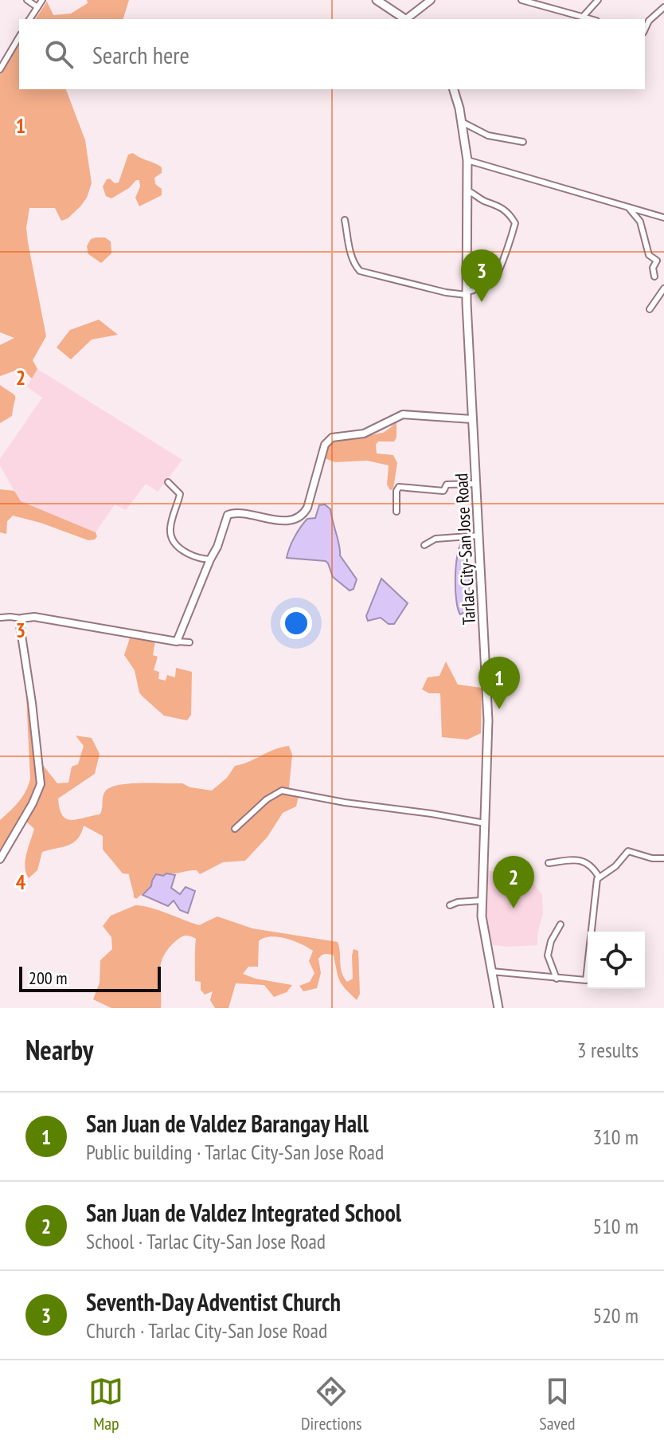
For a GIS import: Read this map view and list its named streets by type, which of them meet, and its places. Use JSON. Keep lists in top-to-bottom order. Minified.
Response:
{"streets":{"main road":["Tarlac City-San Jose Road"]},"scale_bar":"200 m","page":{"search":"Search here","pins":["3","1","2"],"scale":"200 m","heading":["Nearby","3 results"],"list":[{"mark":"1","name":"San Juan de Valdez Barangay Hall","note":"Public building · Tarlac City-San Jose Road","value":"310 m"},{"mark":"2","name":"San Juan de Valdez Integrated School","note":"School · Tarlac City-San Jose Road","value":"510 m"},{"mark":"3","name":"Seventh-Day Adventist Church","note":"Church · Tarlac City-San Jose Road","value":"520 m"}],"nav":["Map","Directions","Saved"]},"grid":{"rows":["1","2","3","4"]}}
